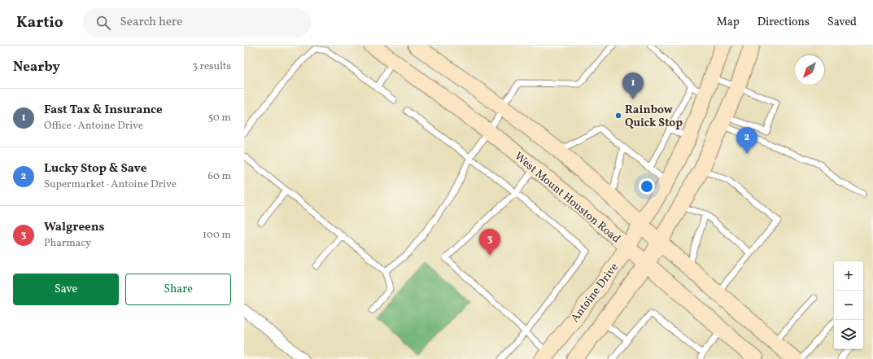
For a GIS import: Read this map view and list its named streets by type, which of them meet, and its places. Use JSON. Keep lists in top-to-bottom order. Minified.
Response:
{"streets":{"main road":["West Mount Houston Road","Antoine Drive"]},"crossings":[["West Mount Houston Road","Antoine Drive"]],"places":["Rainbow Quick Stop"],"north":"bottom left","page":{"header":"Kartio","search":"Search here","nav":["Map","Directions","Saved"],"heading":["Nearby","3 results"],"pins":["1","2","3"],"list":[{"mark":"1","name":"Fast Tax & Insurance","note":"Office · Antoine Drive","value":"50 m"},{"mark":"2","name":"Lucky Stop & Save","note":"Supermarket · Antoine Drive","value":"60 m"},{"mark":"3","name":"Walgreens","note":"Pharmacy","value":"100 m"}],"map_buttons":["+","−"],"buttons":["Save","Share"]}}
